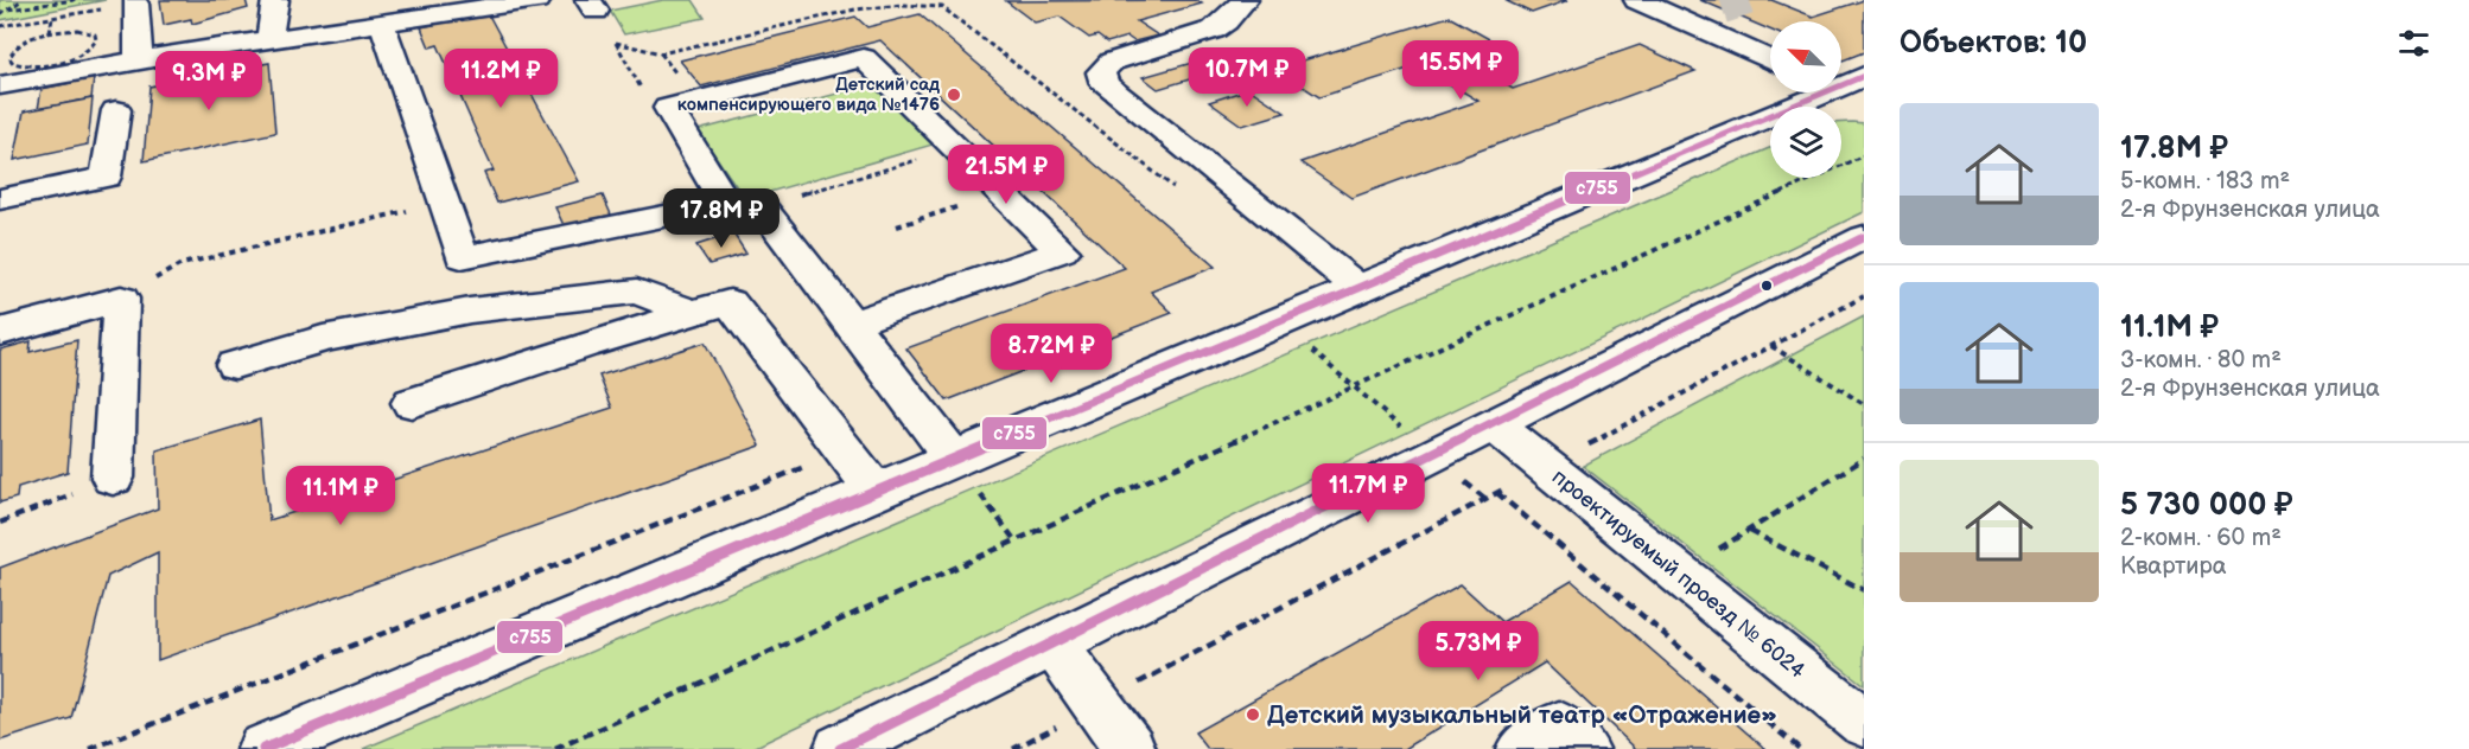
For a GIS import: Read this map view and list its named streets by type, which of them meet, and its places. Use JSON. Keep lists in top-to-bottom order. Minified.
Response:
{"streets":{"street":["проектируемый проезд № 6024"]},"places":["Детский сад компенсирующего вида №1476","Детский музыкальный театр «Отражение»"],"lines":["transit line с755"],"north":"top left","page":{"heading":"Объектов: 10","price":["15.5M ₽","10.7M ₽","11.2M ₽","9.3M ₽","21.5M ₽","17.8M ₽","8.72M ₽","11.7M ₽","11.1M ₽","5.73M ₽"],"list":[{"name":"17.8M ₽","note":"5-комн. · 183 m² · 2-я Фрунзенская улица"},{"name":"11.1M ₽","note":"3-комн. · 80 m² · 2-я Фрунзенская улица"},{"name":"5 730 000 ₽","note":"2-комн. · 60 m² · Квартира"}]}}
